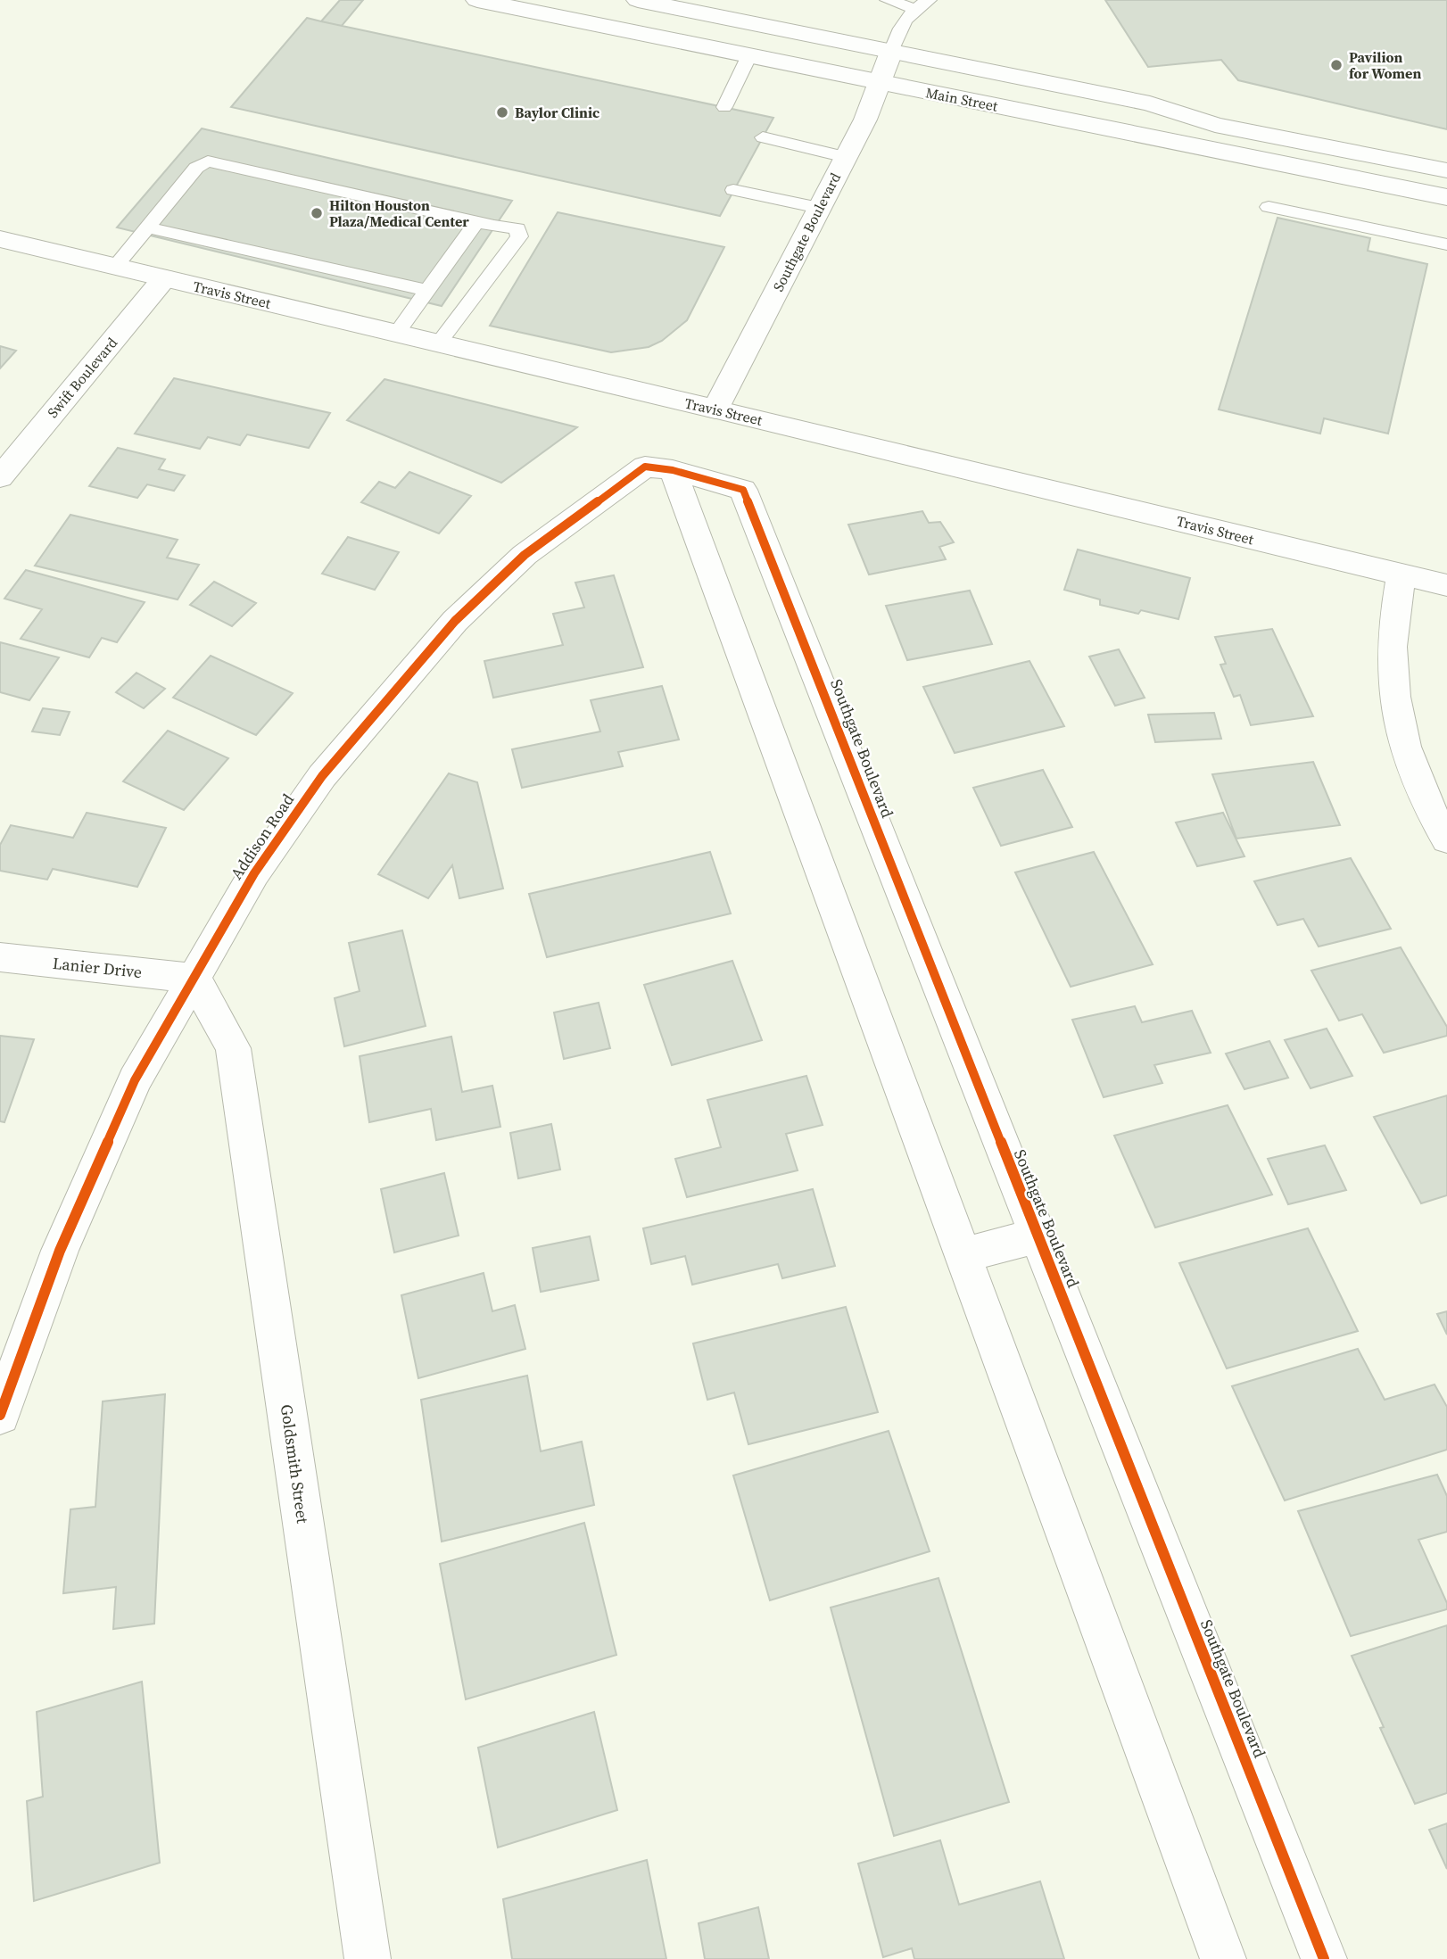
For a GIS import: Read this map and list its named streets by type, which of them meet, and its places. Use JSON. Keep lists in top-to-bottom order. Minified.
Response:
{"streets":{"street":["Main Street","Southgate Boulevard","Travis Street","Swift Boulevard","Addison Road","Lanier Drive","Goldsmith Street"]},"crossings":[["Main Street","Southgate Boulevard"],["Southgate Boulevard","Travis Street"],["Southgate Boulevard","Addison Road"],["Travis Street","Swift Boulevard"],["Addison Road","Lanier Drive"],["Addison Road","Goldsmith Street"],["Lanier Drive","Goldsmith Street"]],"places":["Pavilion for Women","Baylor Clinic","Hilton Houston Plaza/Medical Center"]}
